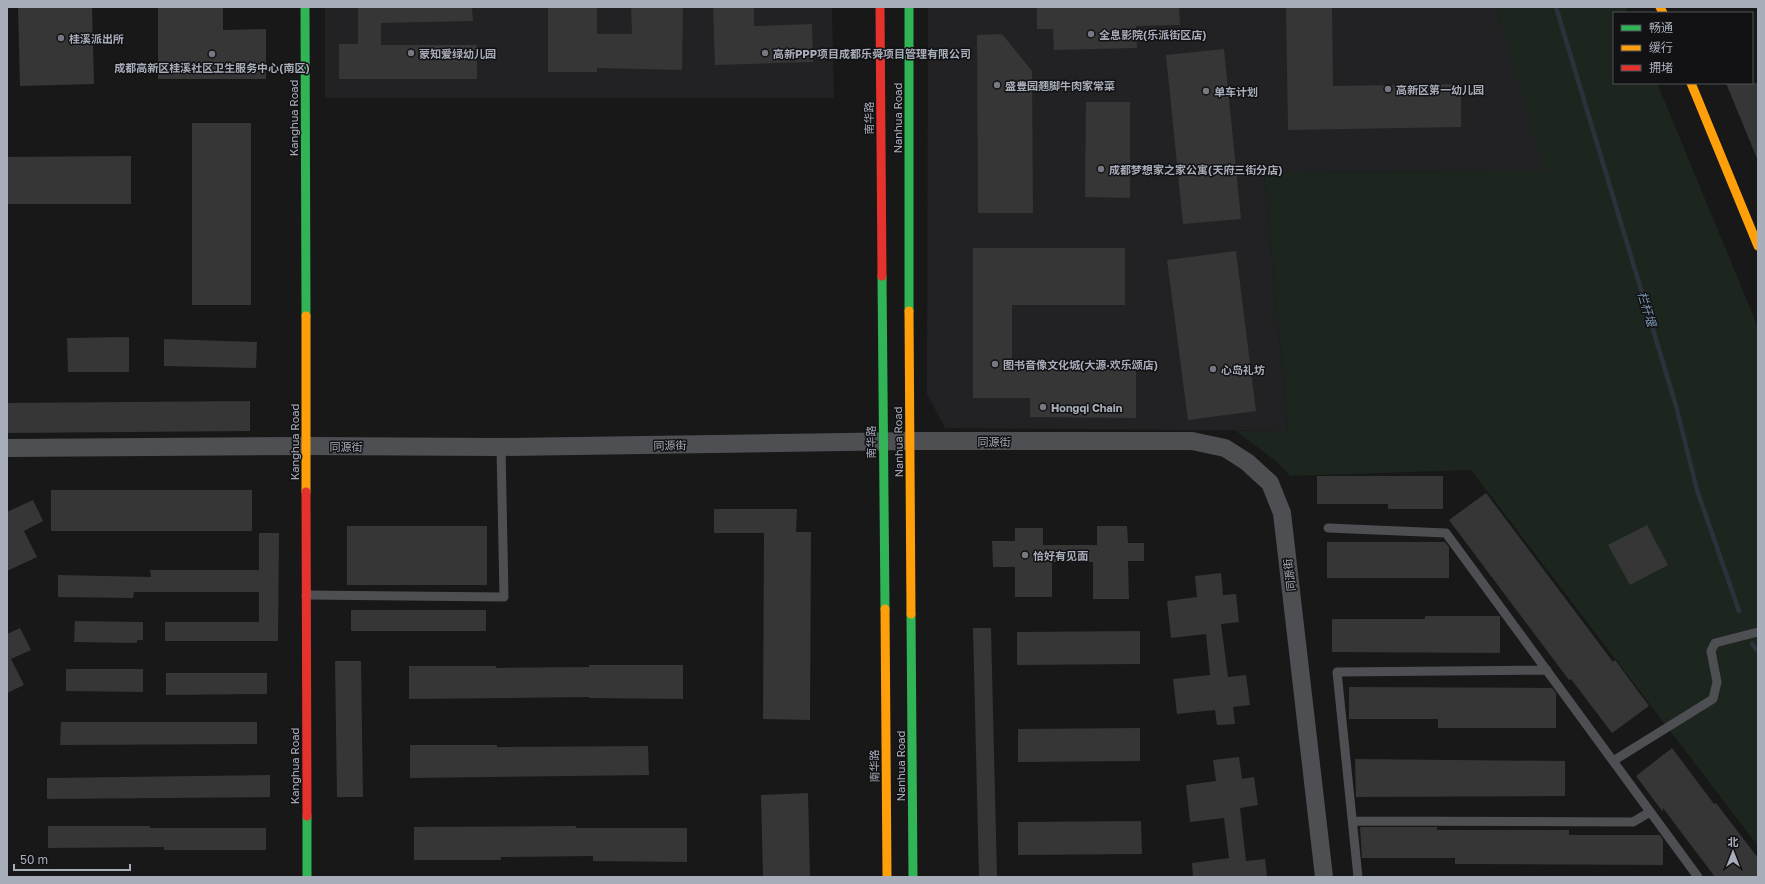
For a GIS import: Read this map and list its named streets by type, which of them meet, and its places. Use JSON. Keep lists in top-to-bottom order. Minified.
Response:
{"streets":{"main road":["Kanghua Road","南华路","Nanhua Road"],"street":["同源街"]},"crossings":[["Kanghua Road","同源街"],["南华路","同源街"],["Nanhua Road","同源街"]],"water":["栏杆堰"],"places":["全息影院(乐派街区店)","桂溪派出所","蒙知爱绿幼儿园","高新PPP项目成都乐舜项目管理有限公司","成都高新区桂溪社区卫生服务中心(南区)","盛豊园翘脚牛肉家常菜","高新区第一幼儿园","单车计划","成都梦想家之家公寓(天府三街分店)","图书音像文化城(大源·欢乐颂店)","心岛礼坊","Hongqi Chain","恰好有见面"],"legend":["畅通","缓行","拥堵"],"scale_bar":"50 m","north":"top"}
